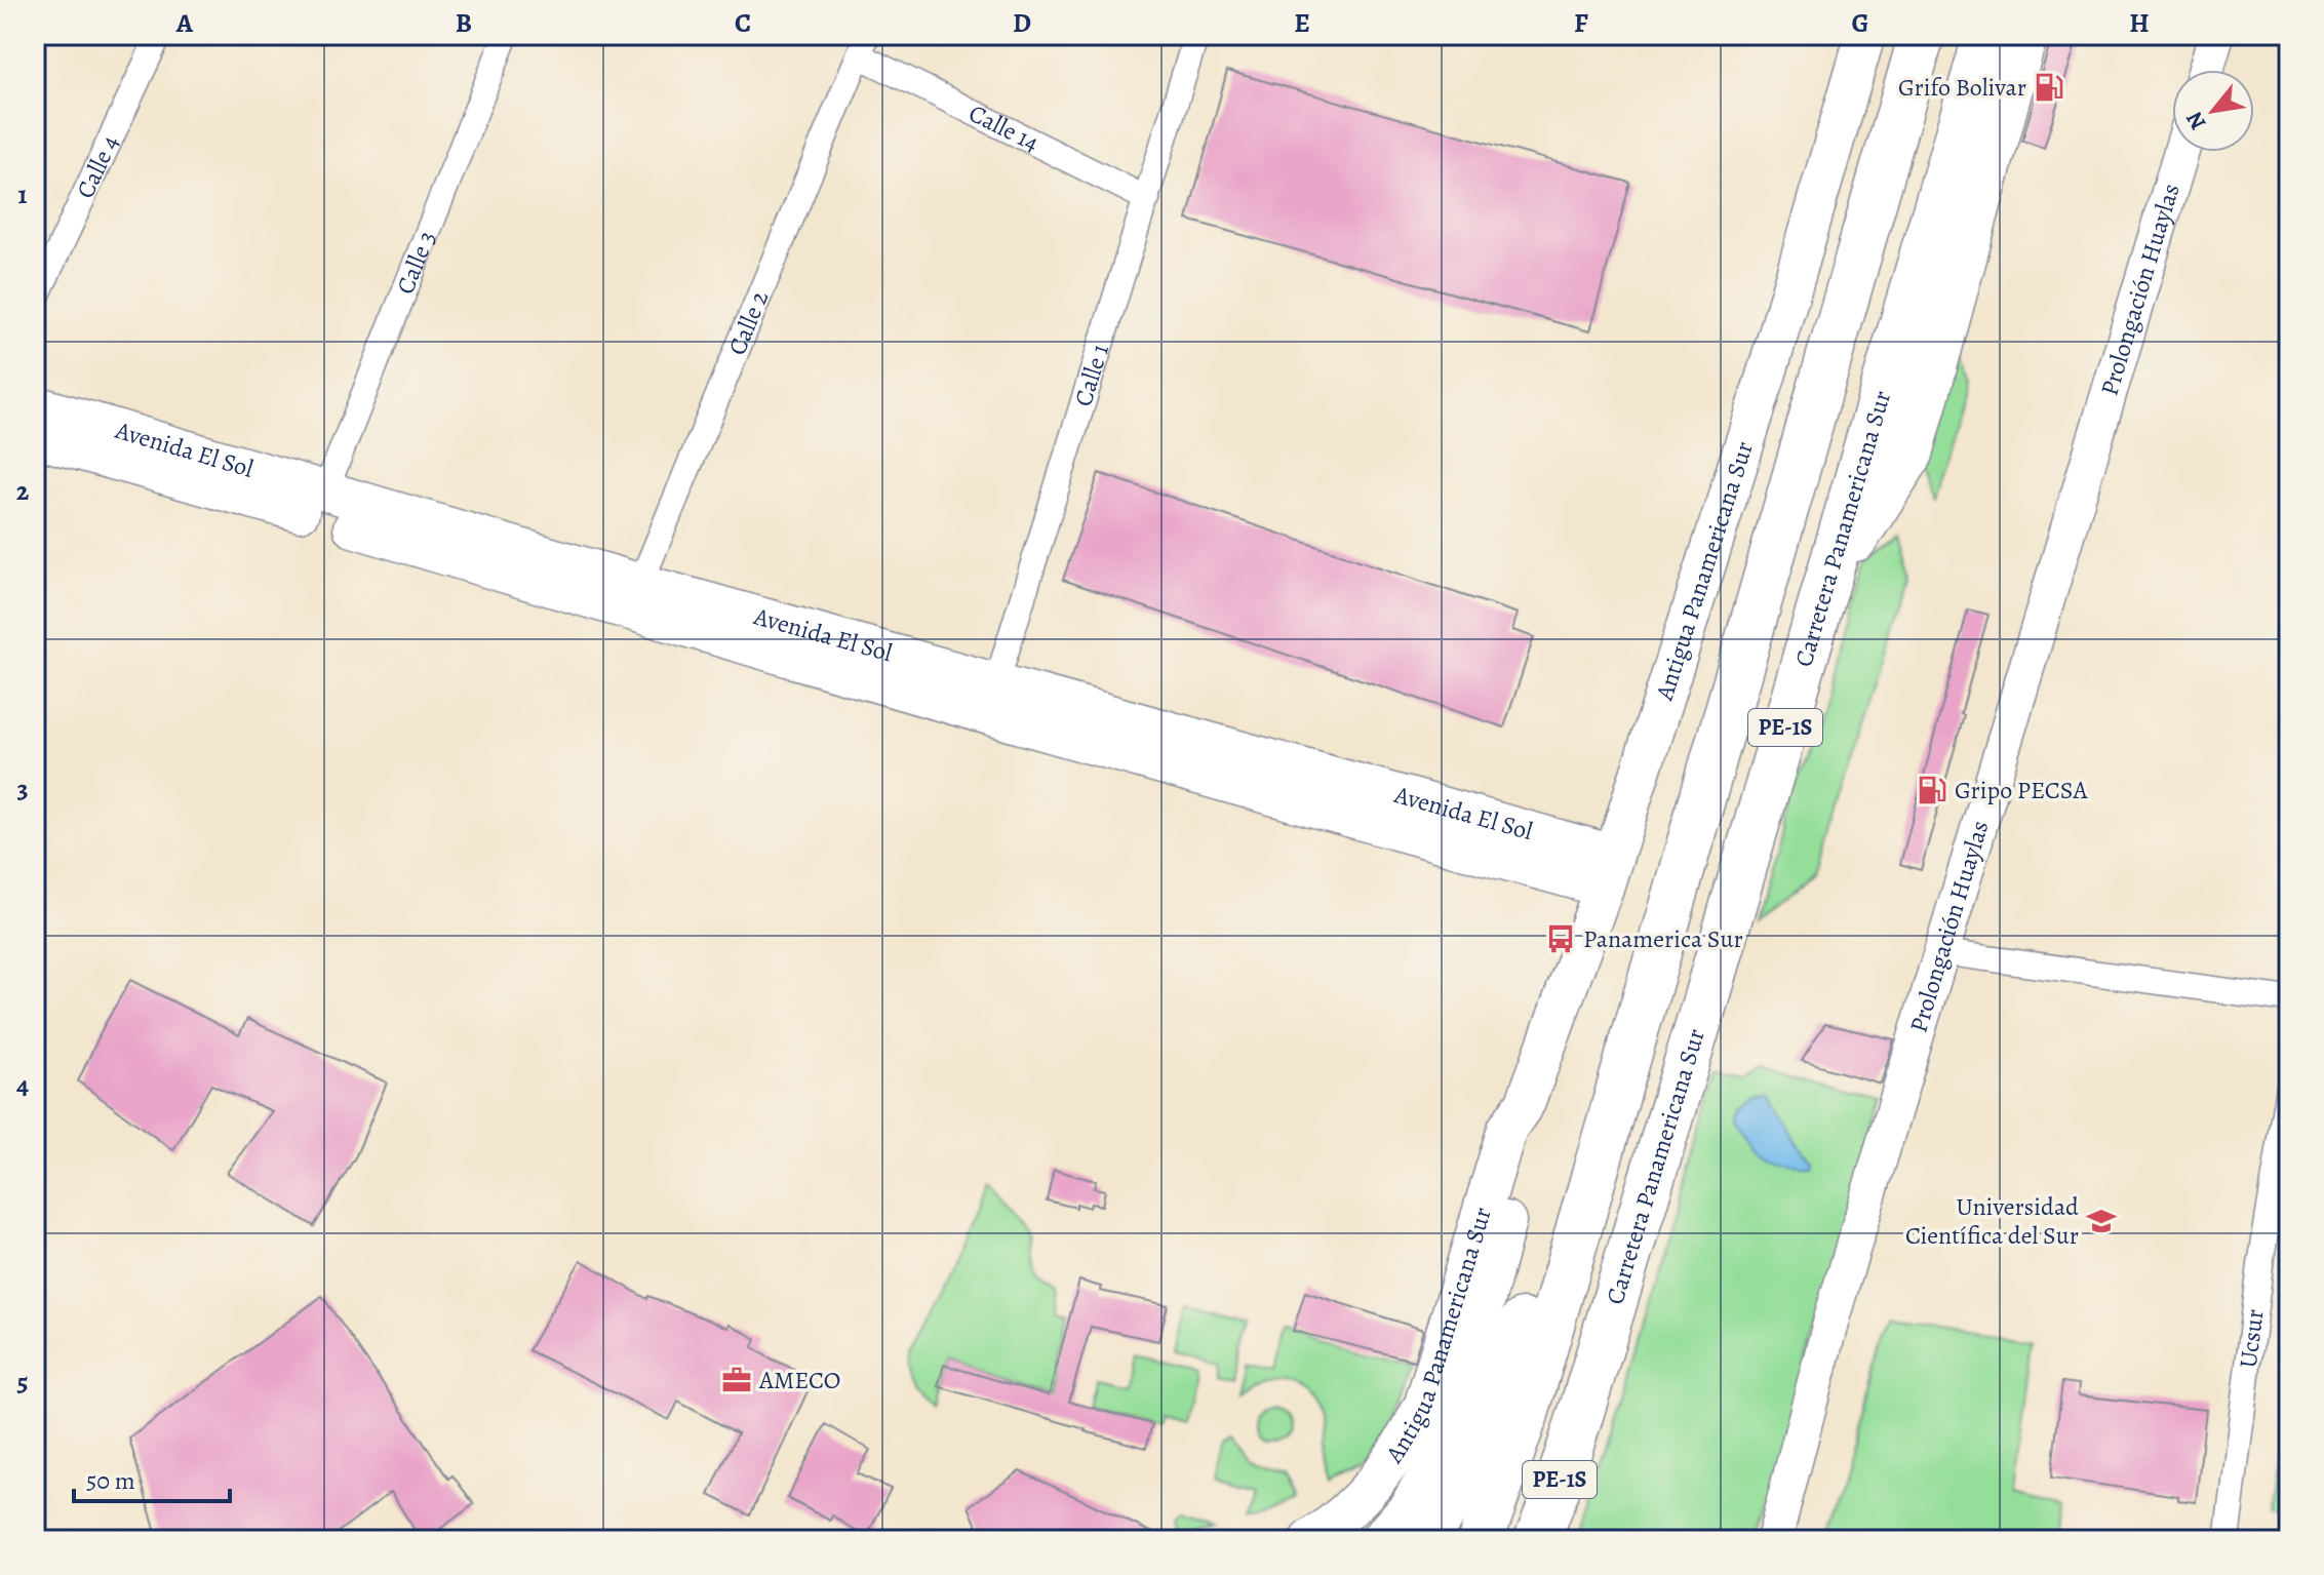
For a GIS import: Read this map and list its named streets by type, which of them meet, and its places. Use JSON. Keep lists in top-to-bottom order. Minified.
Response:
{"streets":{"highway":["Carretera Panamericana Sur","PE-1S"],"main road":["Avenida El Sol","Antigua Panamericana Sur"],"street":["Calle 14","Calle 4","Calle 3","Prolongación Huaylas","Calle 2","Calle 1","Ucsur"]},"crossings":[["Calle 14","Calle 2"],["Calle 14","Calle 1"],["Calle 3","Avenida El Sol"],["Calle 2","Avenida El Sol"],["Calle 1","Avenida El Sol"],["Avenida El Sol","Antigua Panamericana Sur"]],"places":{"fuel station":["Grifo Bolivar","Gripo PECSA"],"bus stop":["Panamerica Sur"],"school or university":["Universidad Científica del Sur"],"office":["AMECO"]},"scale_bar":"50 m","north":"bottom left","grid":{"columns":["A","B","C","D","E","F","G","H"],"rows":["1","2","3","4","5"]}}
